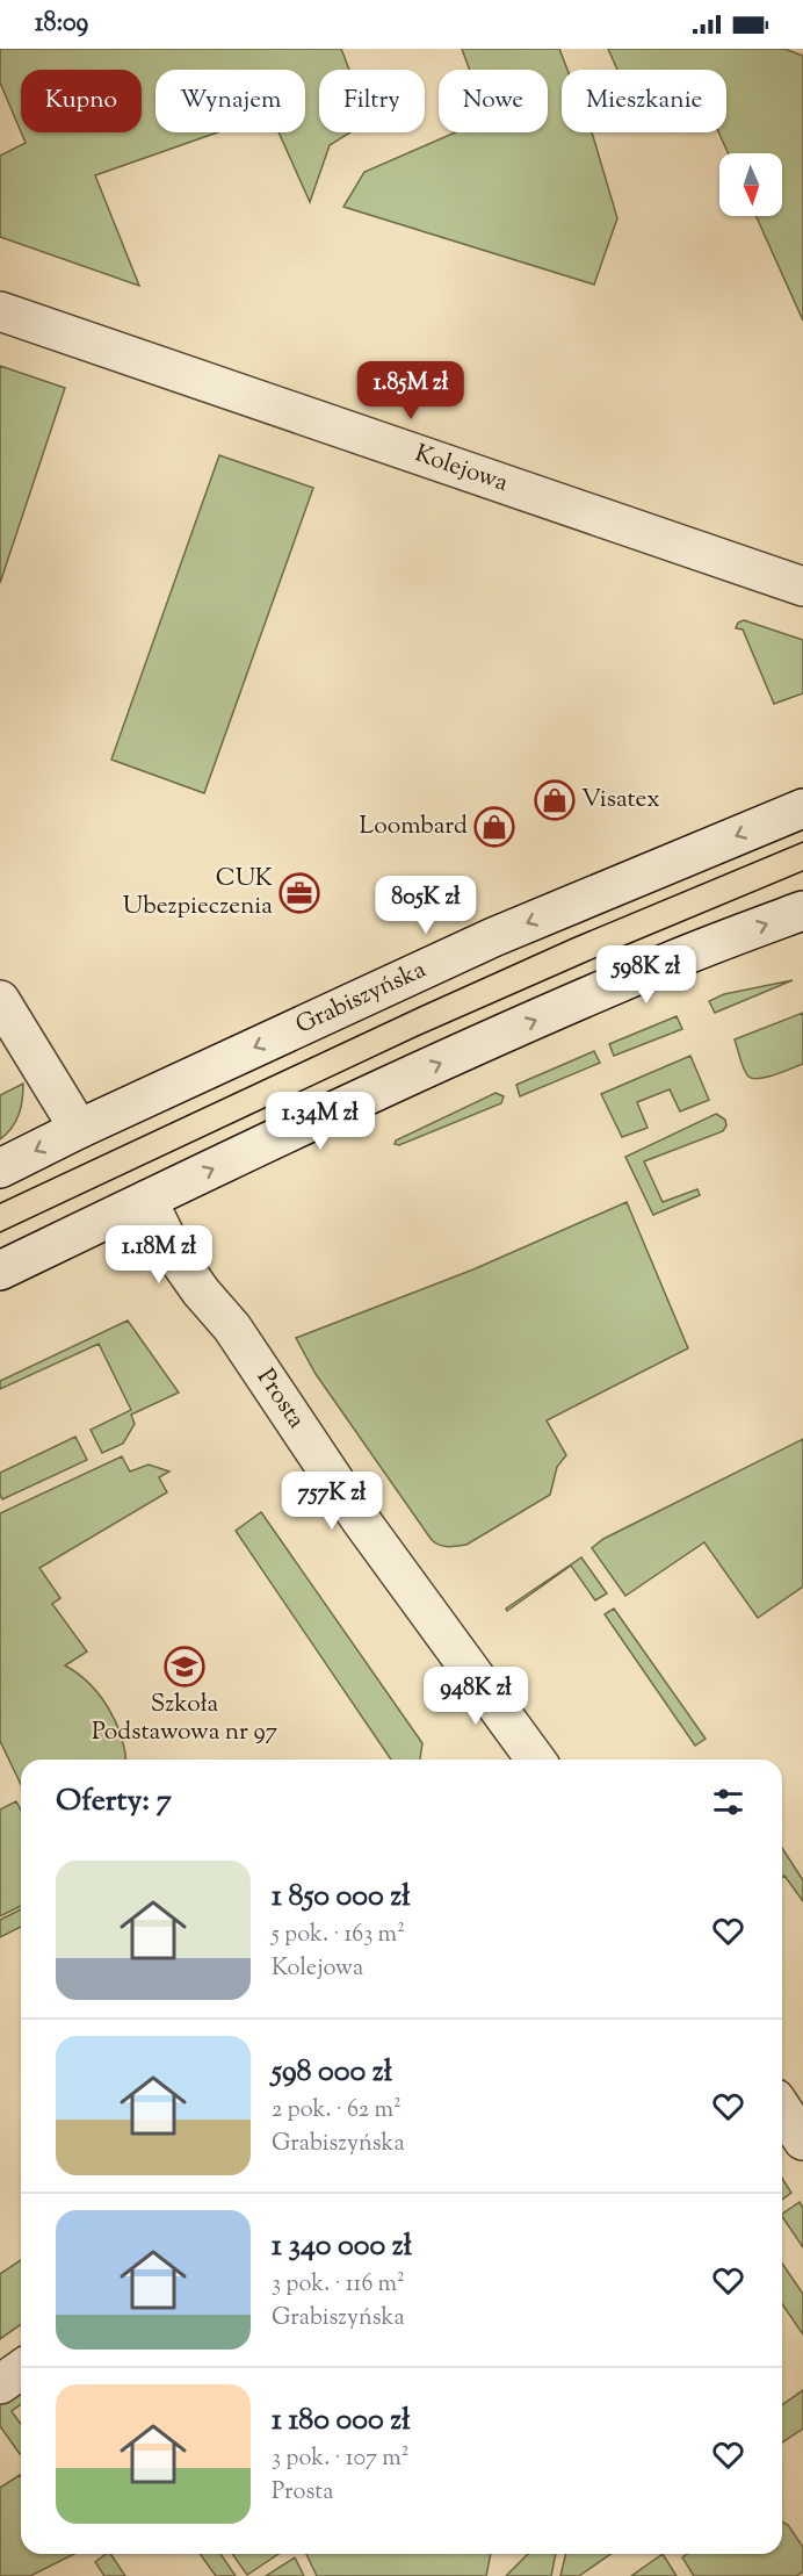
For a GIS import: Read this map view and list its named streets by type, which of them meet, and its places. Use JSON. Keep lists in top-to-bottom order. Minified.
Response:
{"streets":{"street":["Kolejowa","Grabiszyńska","Prosta"]},"places":{"shop":["Visatex","Loombard"],"office":["CUK Ubezpieczenia"],"school or university":["Szkoła Podstawowa nr 97"]},"north":"bottom","page":{"status":"18:09","chip":["Kupno","Wynajem","Filtry","Nowe","Mieszkanie"],"price":["1.85M zł","805K zł","598K zł","1.34M zł","1.18M zł","757K zł","948K zł"],"heading":"Oferty: 7","list":[{"name":"1 850 000 zł","note":"5 pok. · 163 m² · Kolejowa"},{"name":"598 000 zł","note":"2 pok. · 62 m² · Grabiszyńska"},{"name":"1 340 000 zł","note":"3 pok. · 116 m² · Grabiszyńska"},{"name":"1 180 000 zł","note":"3 pok. · 107 m² · Prosta"}]}}
